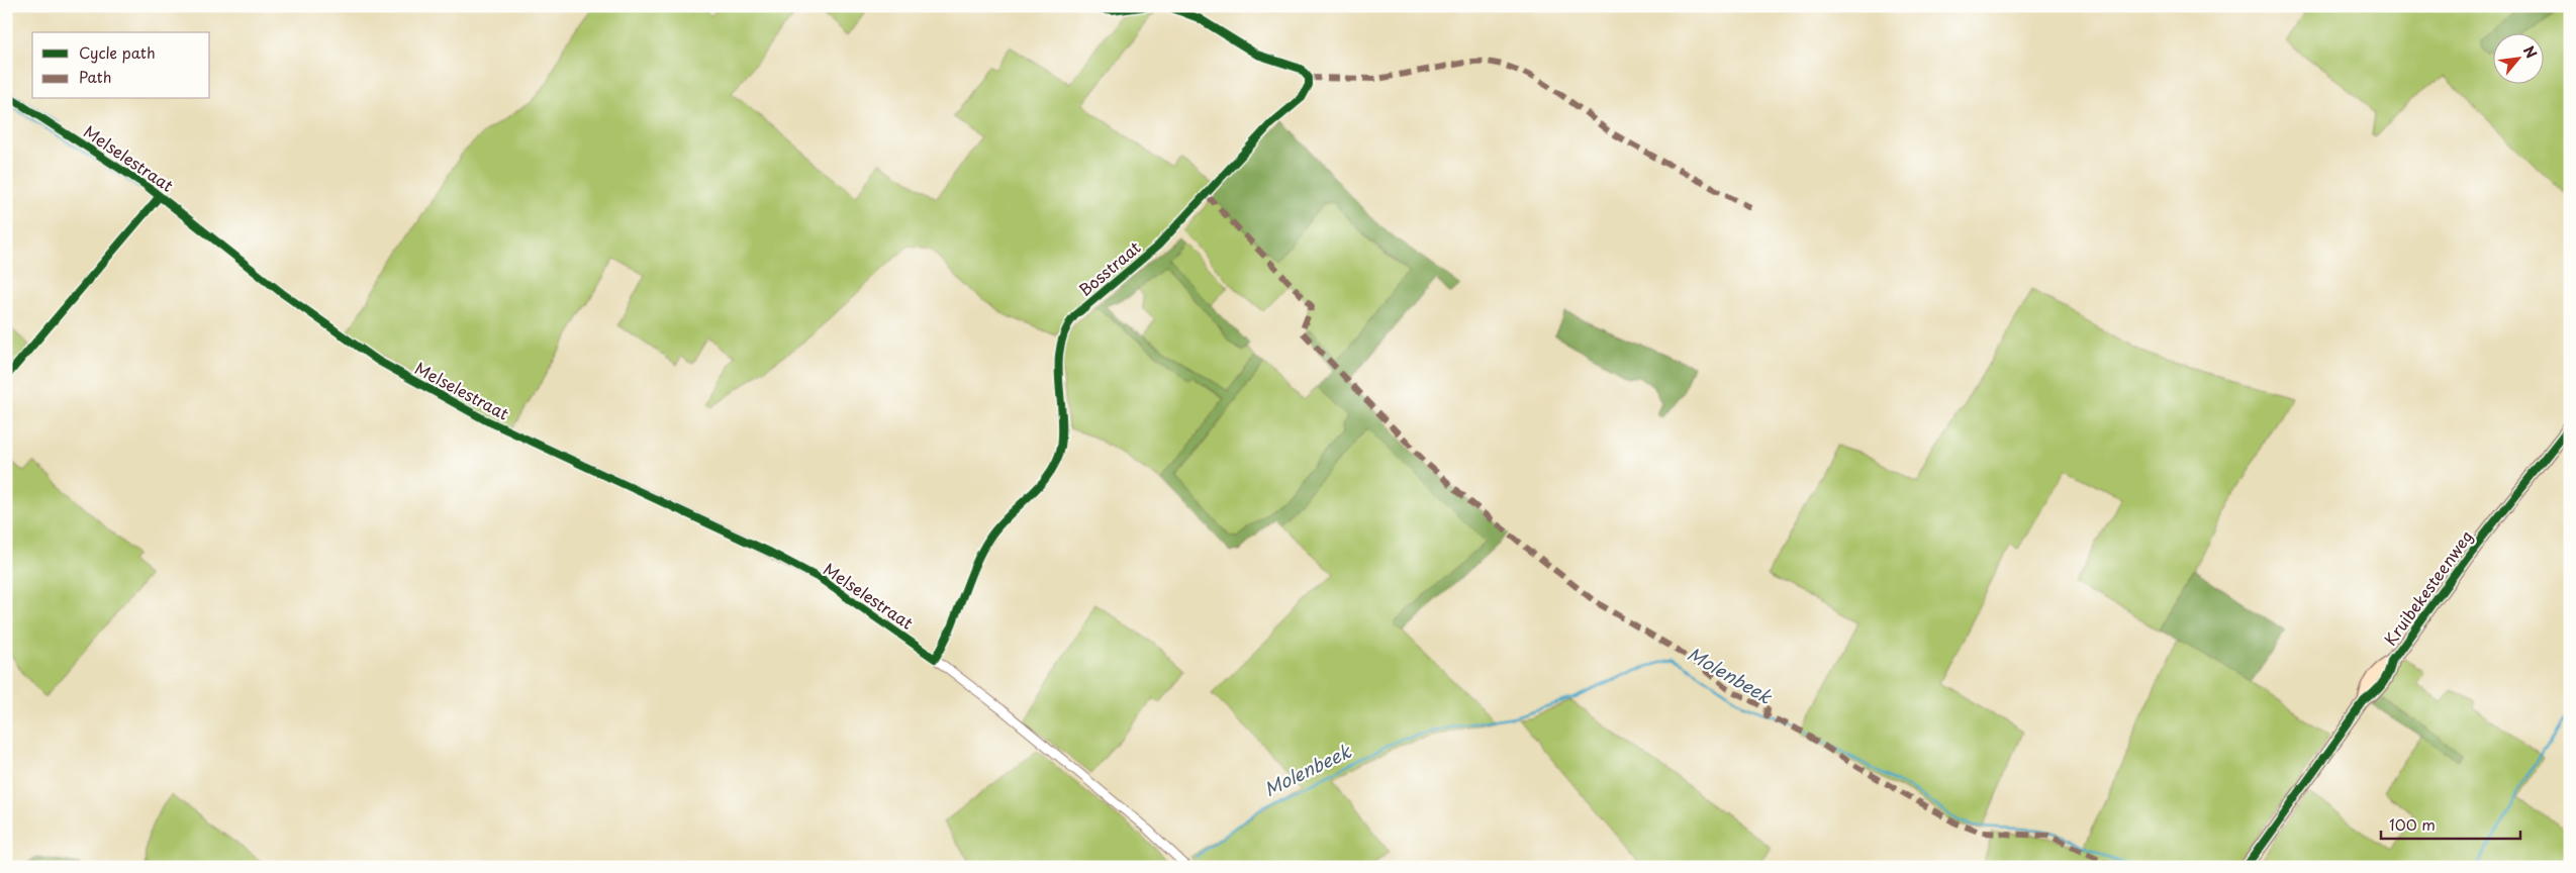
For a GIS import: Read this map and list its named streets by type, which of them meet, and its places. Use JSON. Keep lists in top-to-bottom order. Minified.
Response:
{"streets":{"street":["Melselestraat","Bosstraat","Kruibekesteenweg"]},"crossings":[["Melselestraat","Bosstraat"]],"water":["Molenbeek"],"legend":["Cycle path","Path"],"scale_bar":"100 m","north":"top right"}
